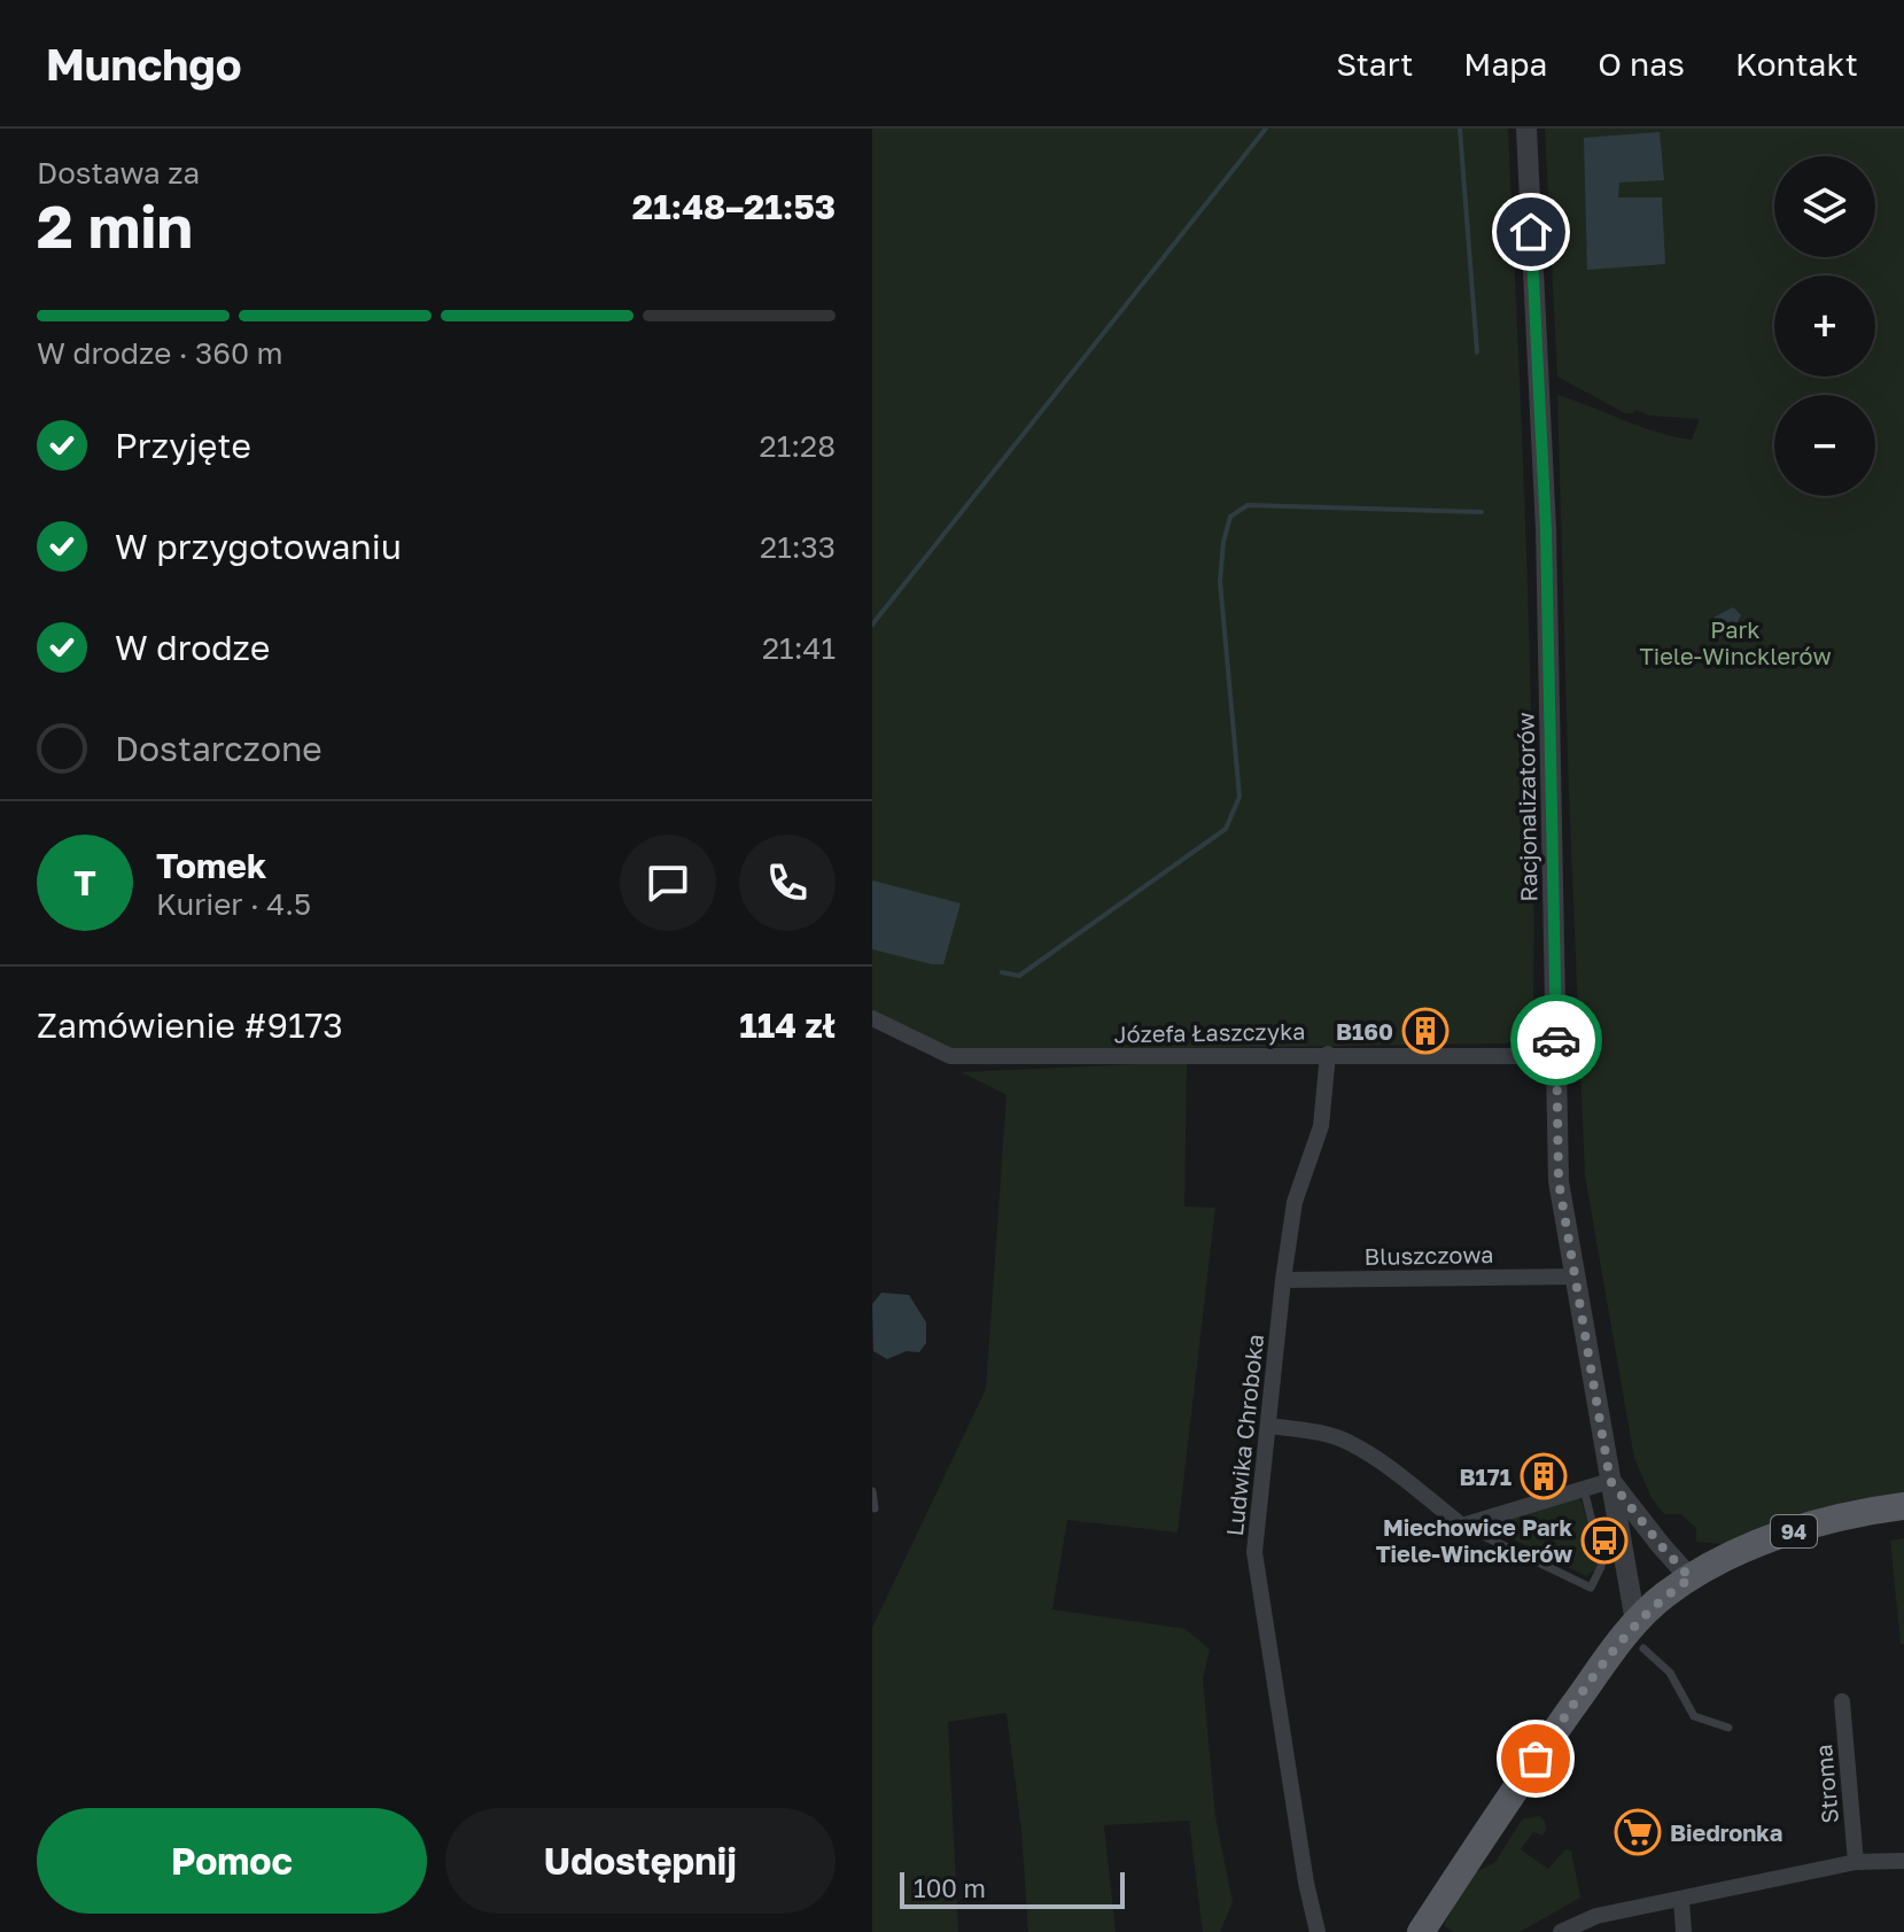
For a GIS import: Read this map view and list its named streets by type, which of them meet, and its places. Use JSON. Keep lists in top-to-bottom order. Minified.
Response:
{"streets":{"main road":["94"],"street":["Racjonalizatorów","Józefa Łaszczyka","Bluszczowa","Ludwika Chroboka","Stroma"]},"crossings":[["Racjonalizatorów","Józefa Łaszczyka"],["Racjonalizatorów","Bluszczowa"],["Racjonalizatorów","94"],["Józefa Łaszczyka","Ludwika Chroboka"],["Bluszczowa","Ludwika Chroboka"]],"parks":["Park Tiele-Wincklerów"],"places":{"building":["B160","B171"],"bus stop":["Miechowice Park Tiele-Wincklerów"],"supermarket":["Biedronka"]},"scale_bar":"100 m","page":{"header":"Munchgo","nav":["Start","Mapa","O nas","Kontakt"],"heading":["2 min","Dostawa za","21:48–21:53"],"panel":["Tomek","Kurier · 4.5","Zamówienie #9173","114 zł"],"map_buttons":["+","−"],"bar":"W drodze · 360 m","list":[["Przyjęte","21:28"],["W przygotowaniu","21:33"],["W drodze","21:41"],"Dostarczone"],"round":"T","buttons":["Pomoc","Udostępnij"],"scale":"100 m"}}
